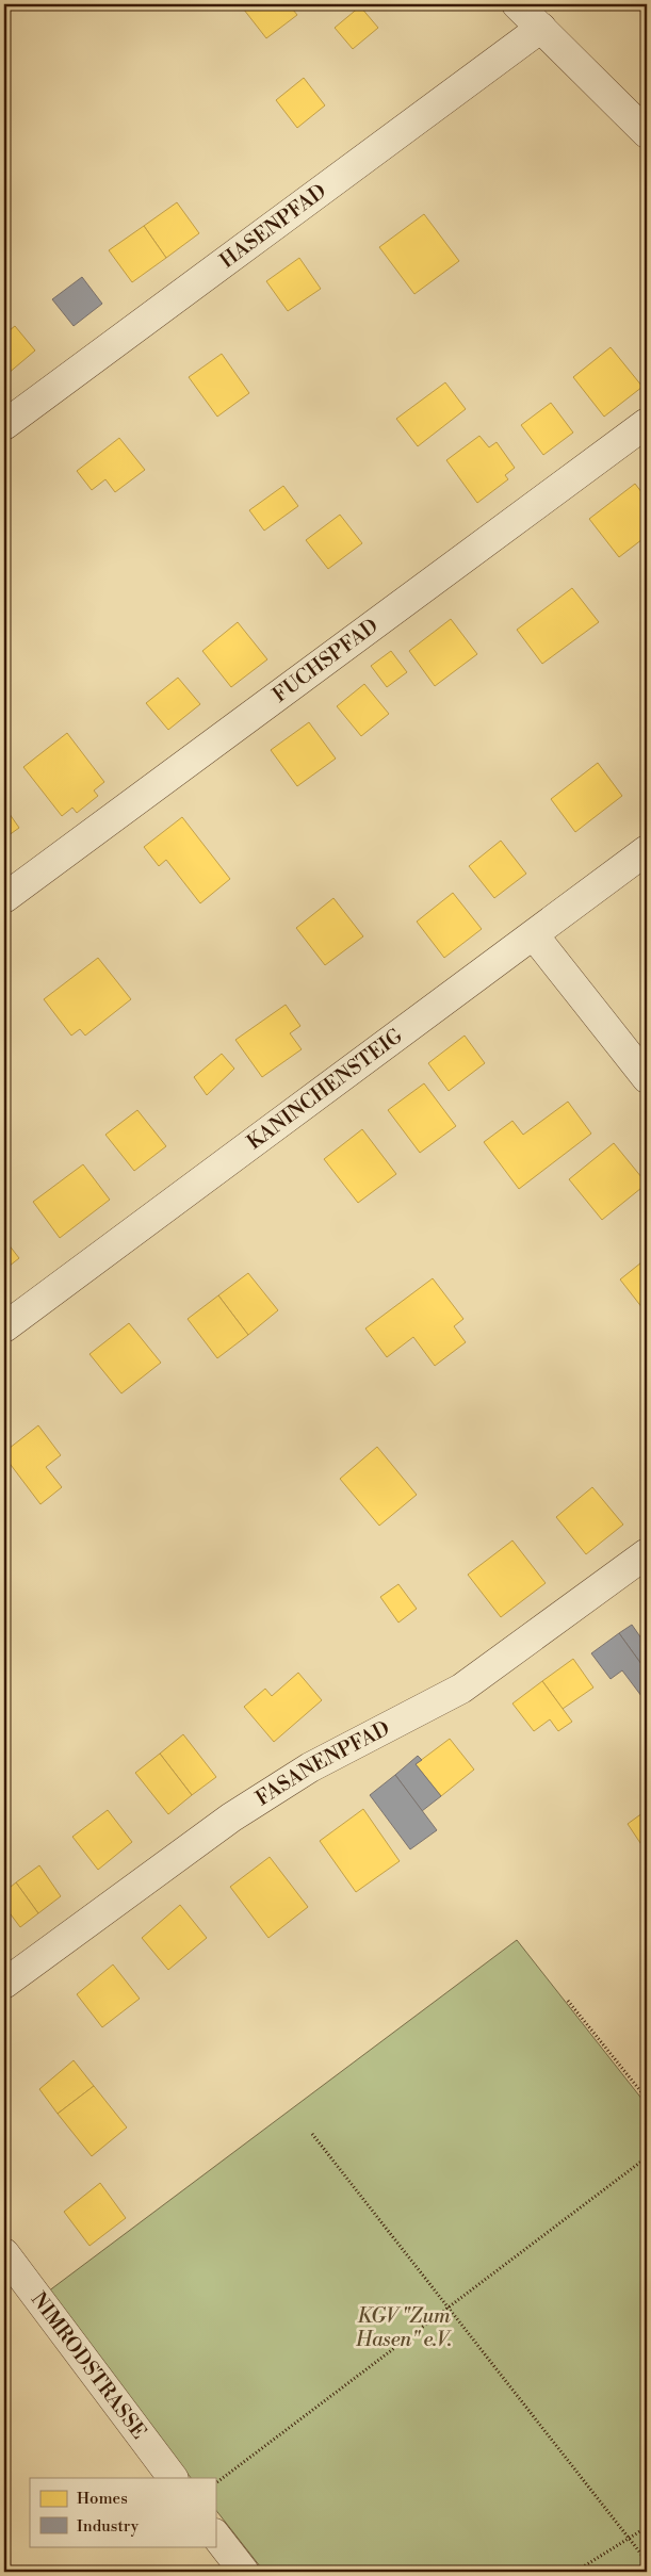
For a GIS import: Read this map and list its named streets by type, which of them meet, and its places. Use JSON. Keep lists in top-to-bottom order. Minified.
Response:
{"streets":{"street":["HASENPFAD","FUCHSPFAD","KANINCHENSTEIG","FASANENPFAD","NIMRODSTRASSE"]},"parks":["KGV \"Zum Hasen\" e.V."],"legend":["Homes","Industry"]}
